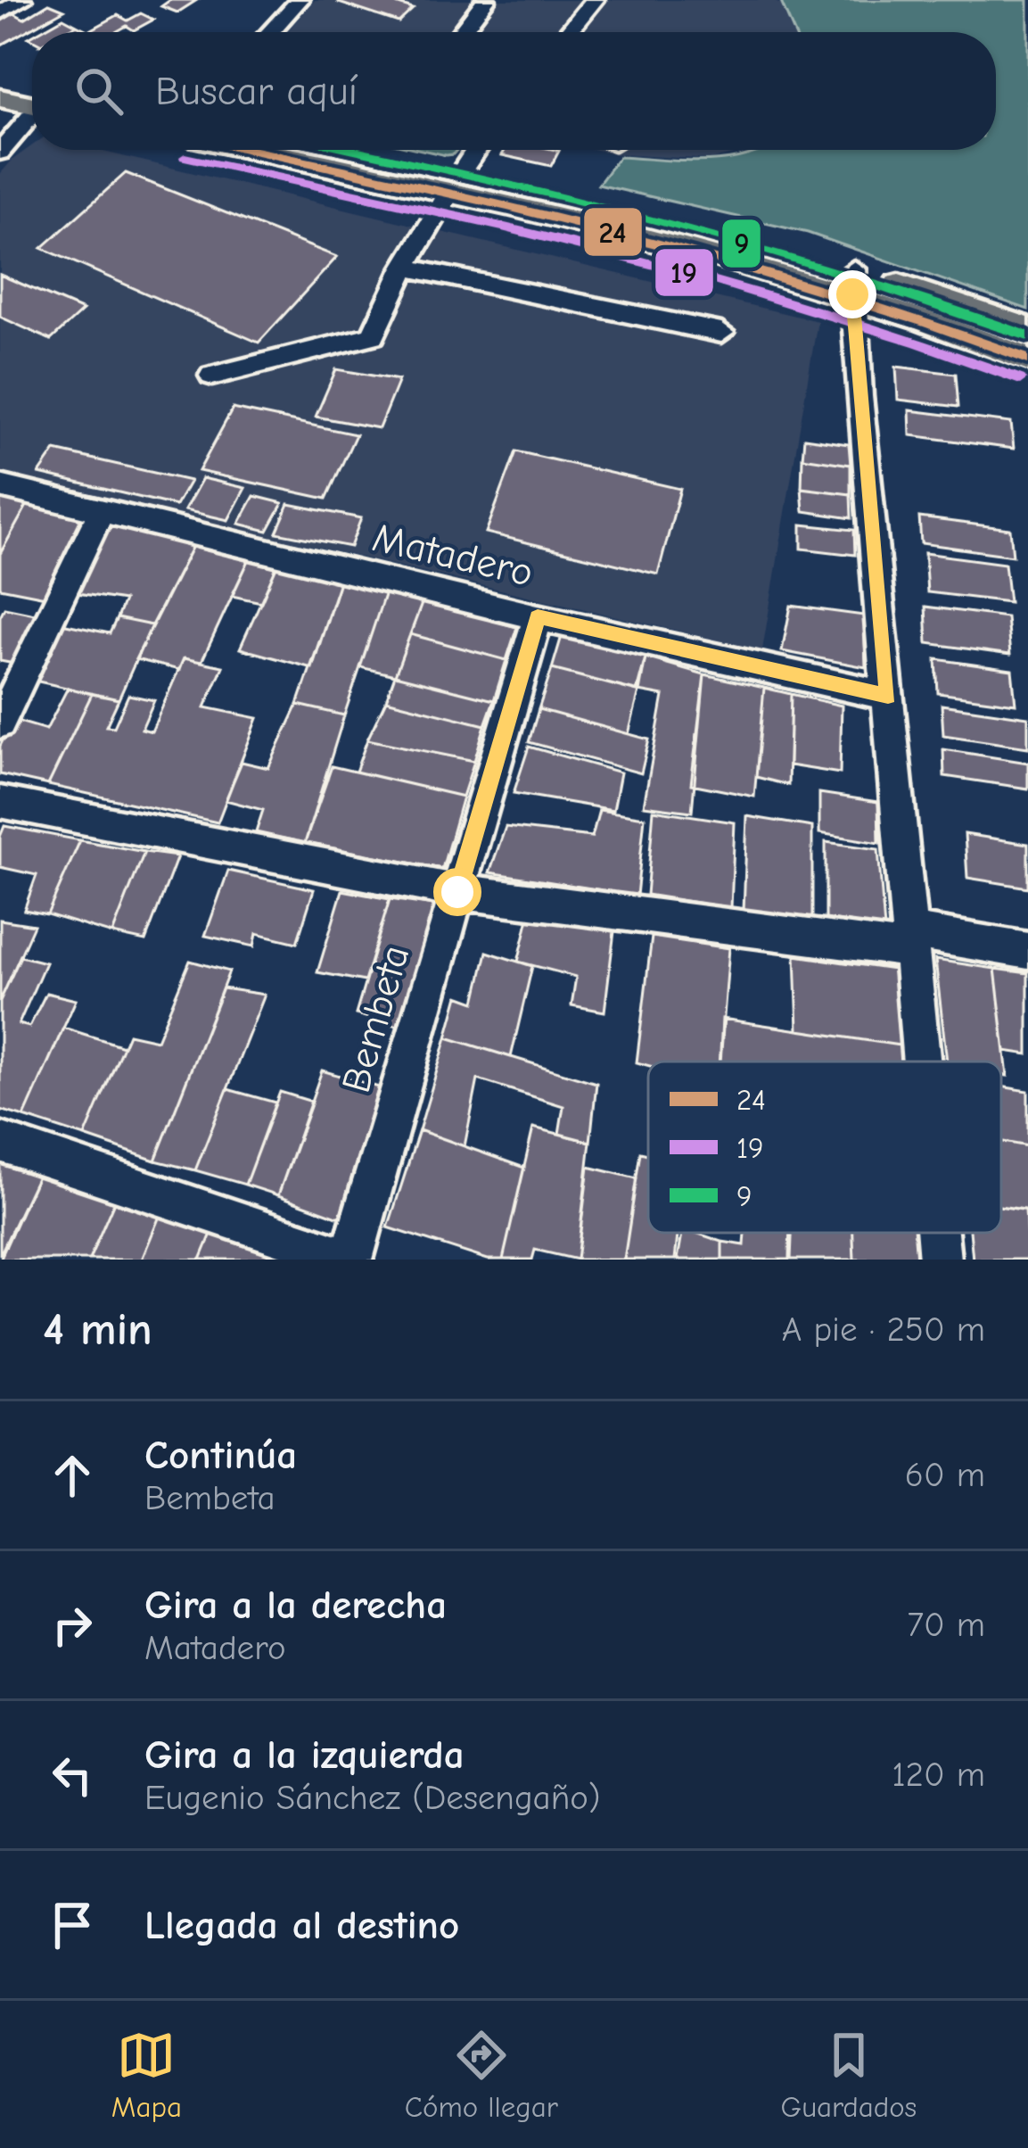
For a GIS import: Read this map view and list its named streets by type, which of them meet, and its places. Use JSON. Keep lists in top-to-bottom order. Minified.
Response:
{"streets":{"street":["Matadero","Bembeta"]},"crossings":[["Matadero","Bembeta"]],"lines":["transit line 24","transit line 9","transit line 19"],"legend":["24","19","9"],"page":{"search":"Buscar aquí","heading":["4 min","A pie · 250 m"],"list":[["Continúa","Bembeta","60 m"],["Gira a la derecha","Matadero","70 m"],["Gira a la izquierda","Eugenio Sánchez (Desengaño)","120 m"],"Llegada al destino"],"nav":["Mapa","Cómo llegar","Guardados"]}}
